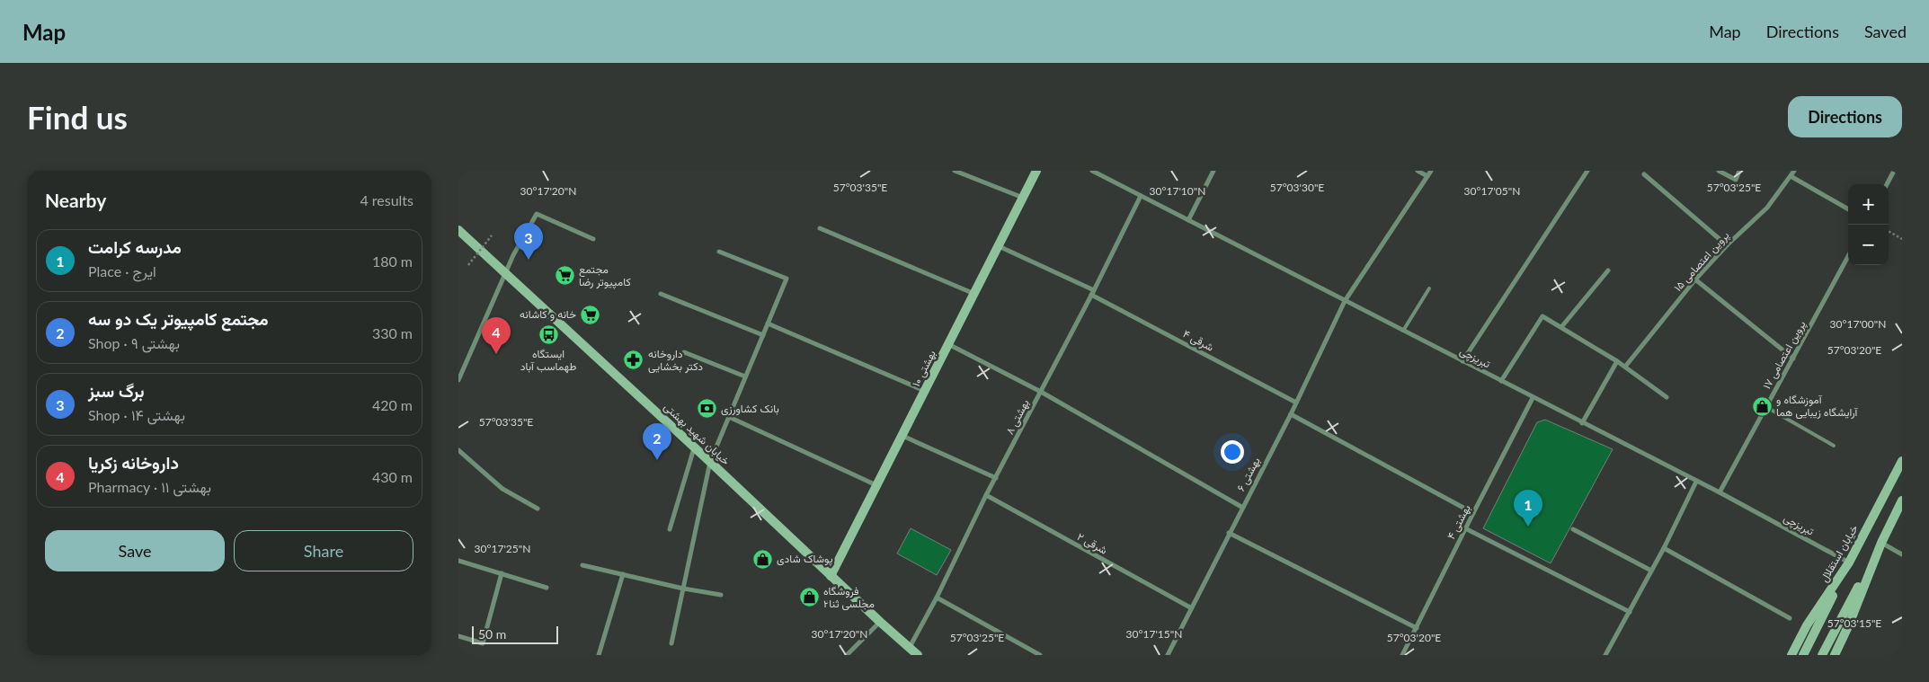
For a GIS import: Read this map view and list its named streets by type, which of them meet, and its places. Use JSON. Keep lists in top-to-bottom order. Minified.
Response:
{"streets":{"main road":["بهشتی ۱۰","خیابان شهید بهشتی","خیابان استقلال"],"street":["پروین اعتصامی ۱۵","شرقی ۴","پروین اعتصامی ۱۷","تبریزچی","بهشتی ۸","بهشتی ۶","بهشتی ۴","شرقی ۲"]},"crossings":[["شرقی ۴","بهشتی ۱۰"],["شرقی ۴","بهشتی ۸"],["شرقی ۴","بهشتی ۶"],["پروین اعتصامی ۱۷","تبریزچی"],["تبریزچی","بهشتی ۸"],["تبریزچی","بهشتی ۶"],["تبریزچی","بهشتی ۴"],["تبریزچی","خیابان استقلال"],["بهشتی ۱۰","خیابان شهید بهشتی"],["بهشتی ۸","خیابان شهید بهشتی"],["بهشتی ۸","شرقی ۲"],["بهشتی ۶","شرقی ۲"]],"places":{"supermarket":["مجتمع کامپیوتر رضا","خانه و کاشانه"],"bus stop":["ایستگاه طهماسب آباد"],"pharmacy":["داروخانه دکتر بخشایی"],"shop":["آموزشگاه و آرایشگاه زیبایی هما","پوشاک شادی","فروشگاه مجلسی ثنا۲"],"bank":["بانک کشاورزی"]},"scale_bar":"50 m","page":{"header":"Map","nav":["Map","Directions","Saved"],"buttons":["Directions",["Save","Share"]],"title":"Find us","heading":["Nearby","4 results"],"map_buttons":["+","−"],"pins":["3","4","2","1"],"list":[{"mark":"1","name":"مدرسه کرامت","note":"Place · ایرج","value":"180 m"},{"mark":"2","name":"مجتمع کامپیوتر یک دو سه","note":"Shop · بهشتی ۹","value":"330 m"},{"mark":"3","name":"برگ سبز","note":"Shop · بهشتی ۱۴","value":"420 m"},{"mark":"4","name":"داروخانه زکریا","note":"Pharmacy · بهشتی ۱۱","value":"430 m"}],"scale":"50 m"},"coordinates":["57°03'35\"E","57°03'30\"E","57°03'25\"E","30°17'20\"N","30°17'05\"N","30°17'10\"N","30°17'00\"N","57°03'20\"E","30°17'25\"N","57°03'15\"E","30°17'15\"N"]}
